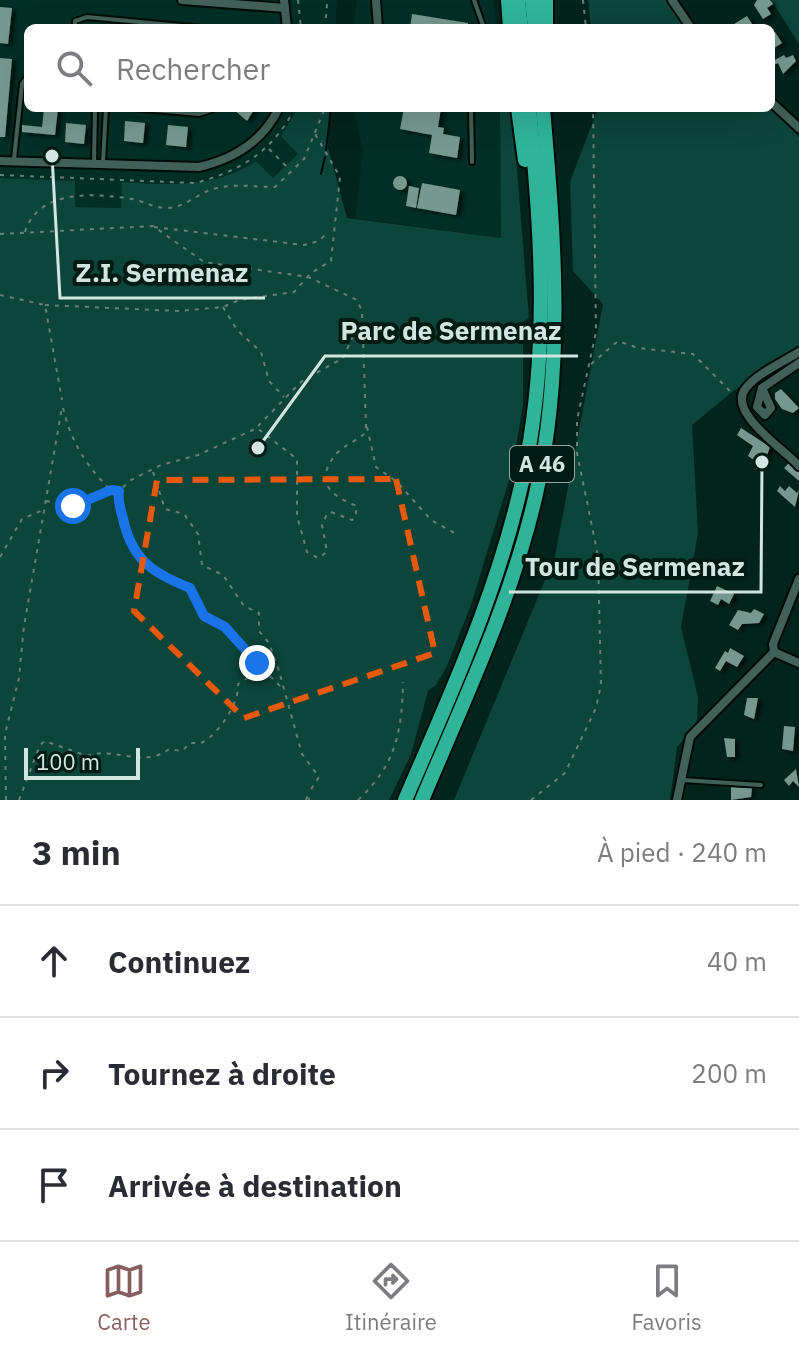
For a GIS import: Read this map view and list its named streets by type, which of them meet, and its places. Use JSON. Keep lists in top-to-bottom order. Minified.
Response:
{"streets":{"highway":["A 46"]},"places":["Z.I. Sermenaz","Parc de Sermenaz","Tour de Sermenaz"],"scale_bar":"100 m","page":{"search":"Rechercher","scale":"100 m","heading":["3 min","À pied · 240 m"],"list":[["Continuez","40 m"],["Tournez à droite","200 m"],"Arrivée à destination"],"nav":["Carte","Itinéraire","Favoris"]}}
